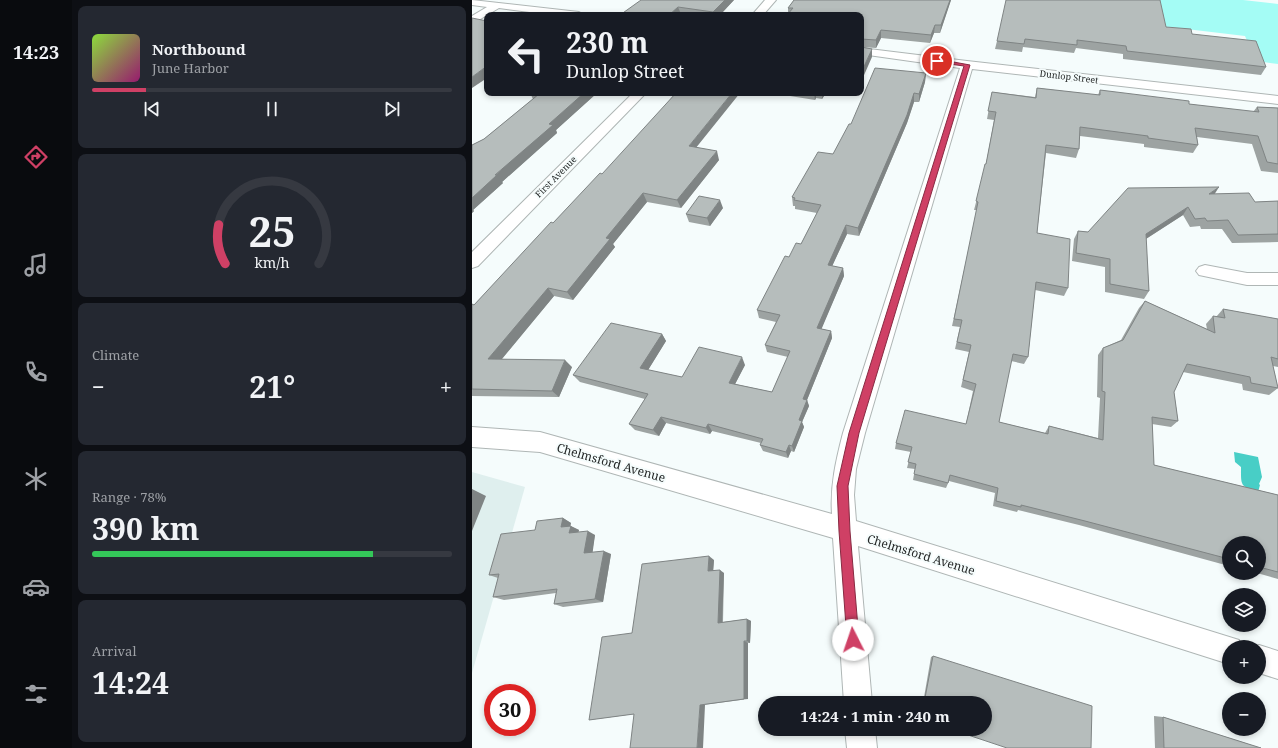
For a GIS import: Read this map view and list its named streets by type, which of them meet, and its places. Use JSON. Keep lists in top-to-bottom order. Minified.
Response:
{"streets":{"street":["Dunlop Street","First Avenue","Chelmsford Avenue"]},"page":{"tabs":"14:23","turn":["230 m","Dunlop Street"],"song":["Northbound","June Harbor"],"tile":["Climate",["Range · 78%","390 km"],["Arrival","14:24"]],"heat":["−","21°","+"],"map_buttons":["+","−"],"limit":"30","trip":"14:24 · 1 min · 240 m","gauge":["25","km/h"]}}
